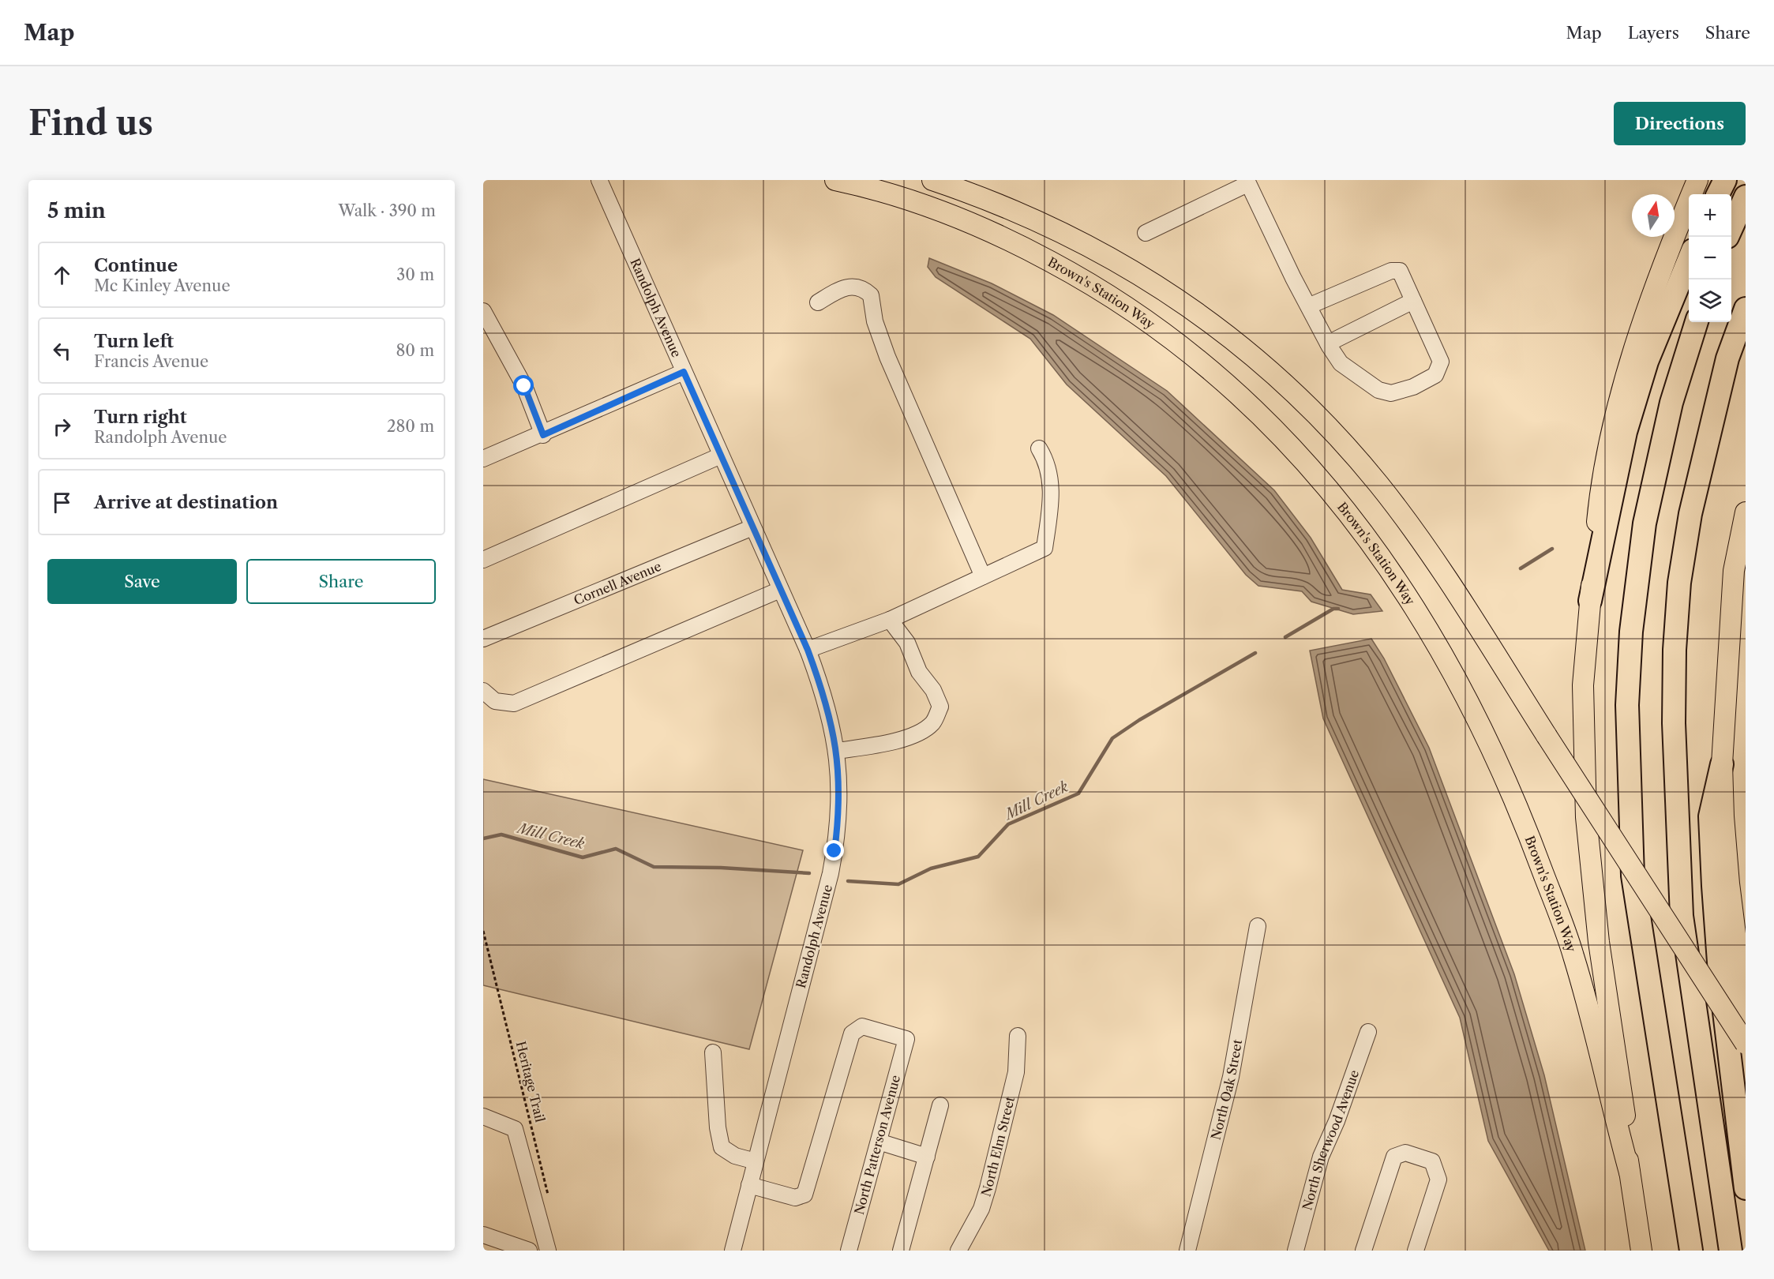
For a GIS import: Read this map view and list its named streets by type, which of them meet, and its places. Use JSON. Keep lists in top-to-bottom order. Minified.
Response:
{"streets":{"main road":["Brown's Station Way"],"street":["Randolph Avenue","Cornell Avenue","North Oak Street","North Sherwood Avenue","North Patterson Avenue","North Elm Street"],"path":["Heritage Trail"]},"crossings":[["Randolph Avenue","Cornell Avenue"],["Randolph Avenue","North Patterson Avenue"]],"water":["Mill Creek"],"north":"top","page":{"header":"Map","nav":["Map","Layers","Share"],"buttons":["Directions",["Save","Share"]],"title":"Find us","heading":["5 min","Walk · 390 m"],"map_buttons":["+","−"],"list":[["Continue","Mc Kinley Avenue","30 m"],["Turn left","Francis Avenue","80 m"],["Turn right","Randolph Avenue","280 m"],"Arrive at destination"]}}
